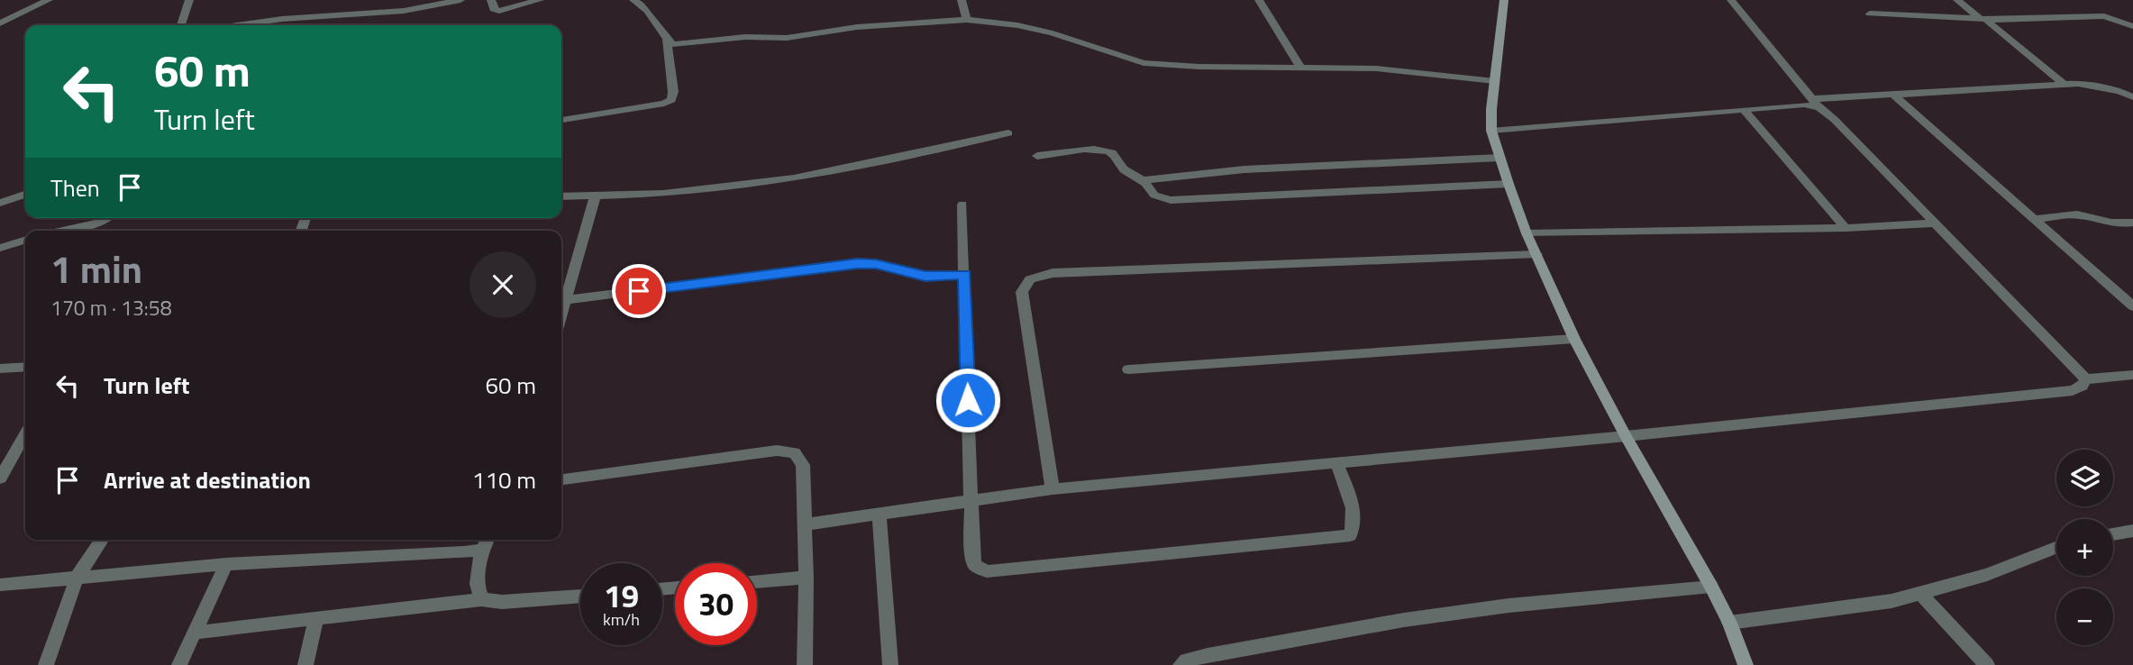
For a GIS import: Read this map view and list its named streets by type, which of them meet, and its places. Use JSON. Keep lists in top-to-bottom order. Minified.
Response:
{"page":{"turn":["60 m","Turn left"],"then":"Then","heading":["1 min","170 m · 13:58"],"list":[{"name":"Turn left","value":"60 m"},{"name":"Arrive at destination","value":"110 m"}],"map_buttons":["+","−"],"speed":"19 km/h","limit":"30"}}
